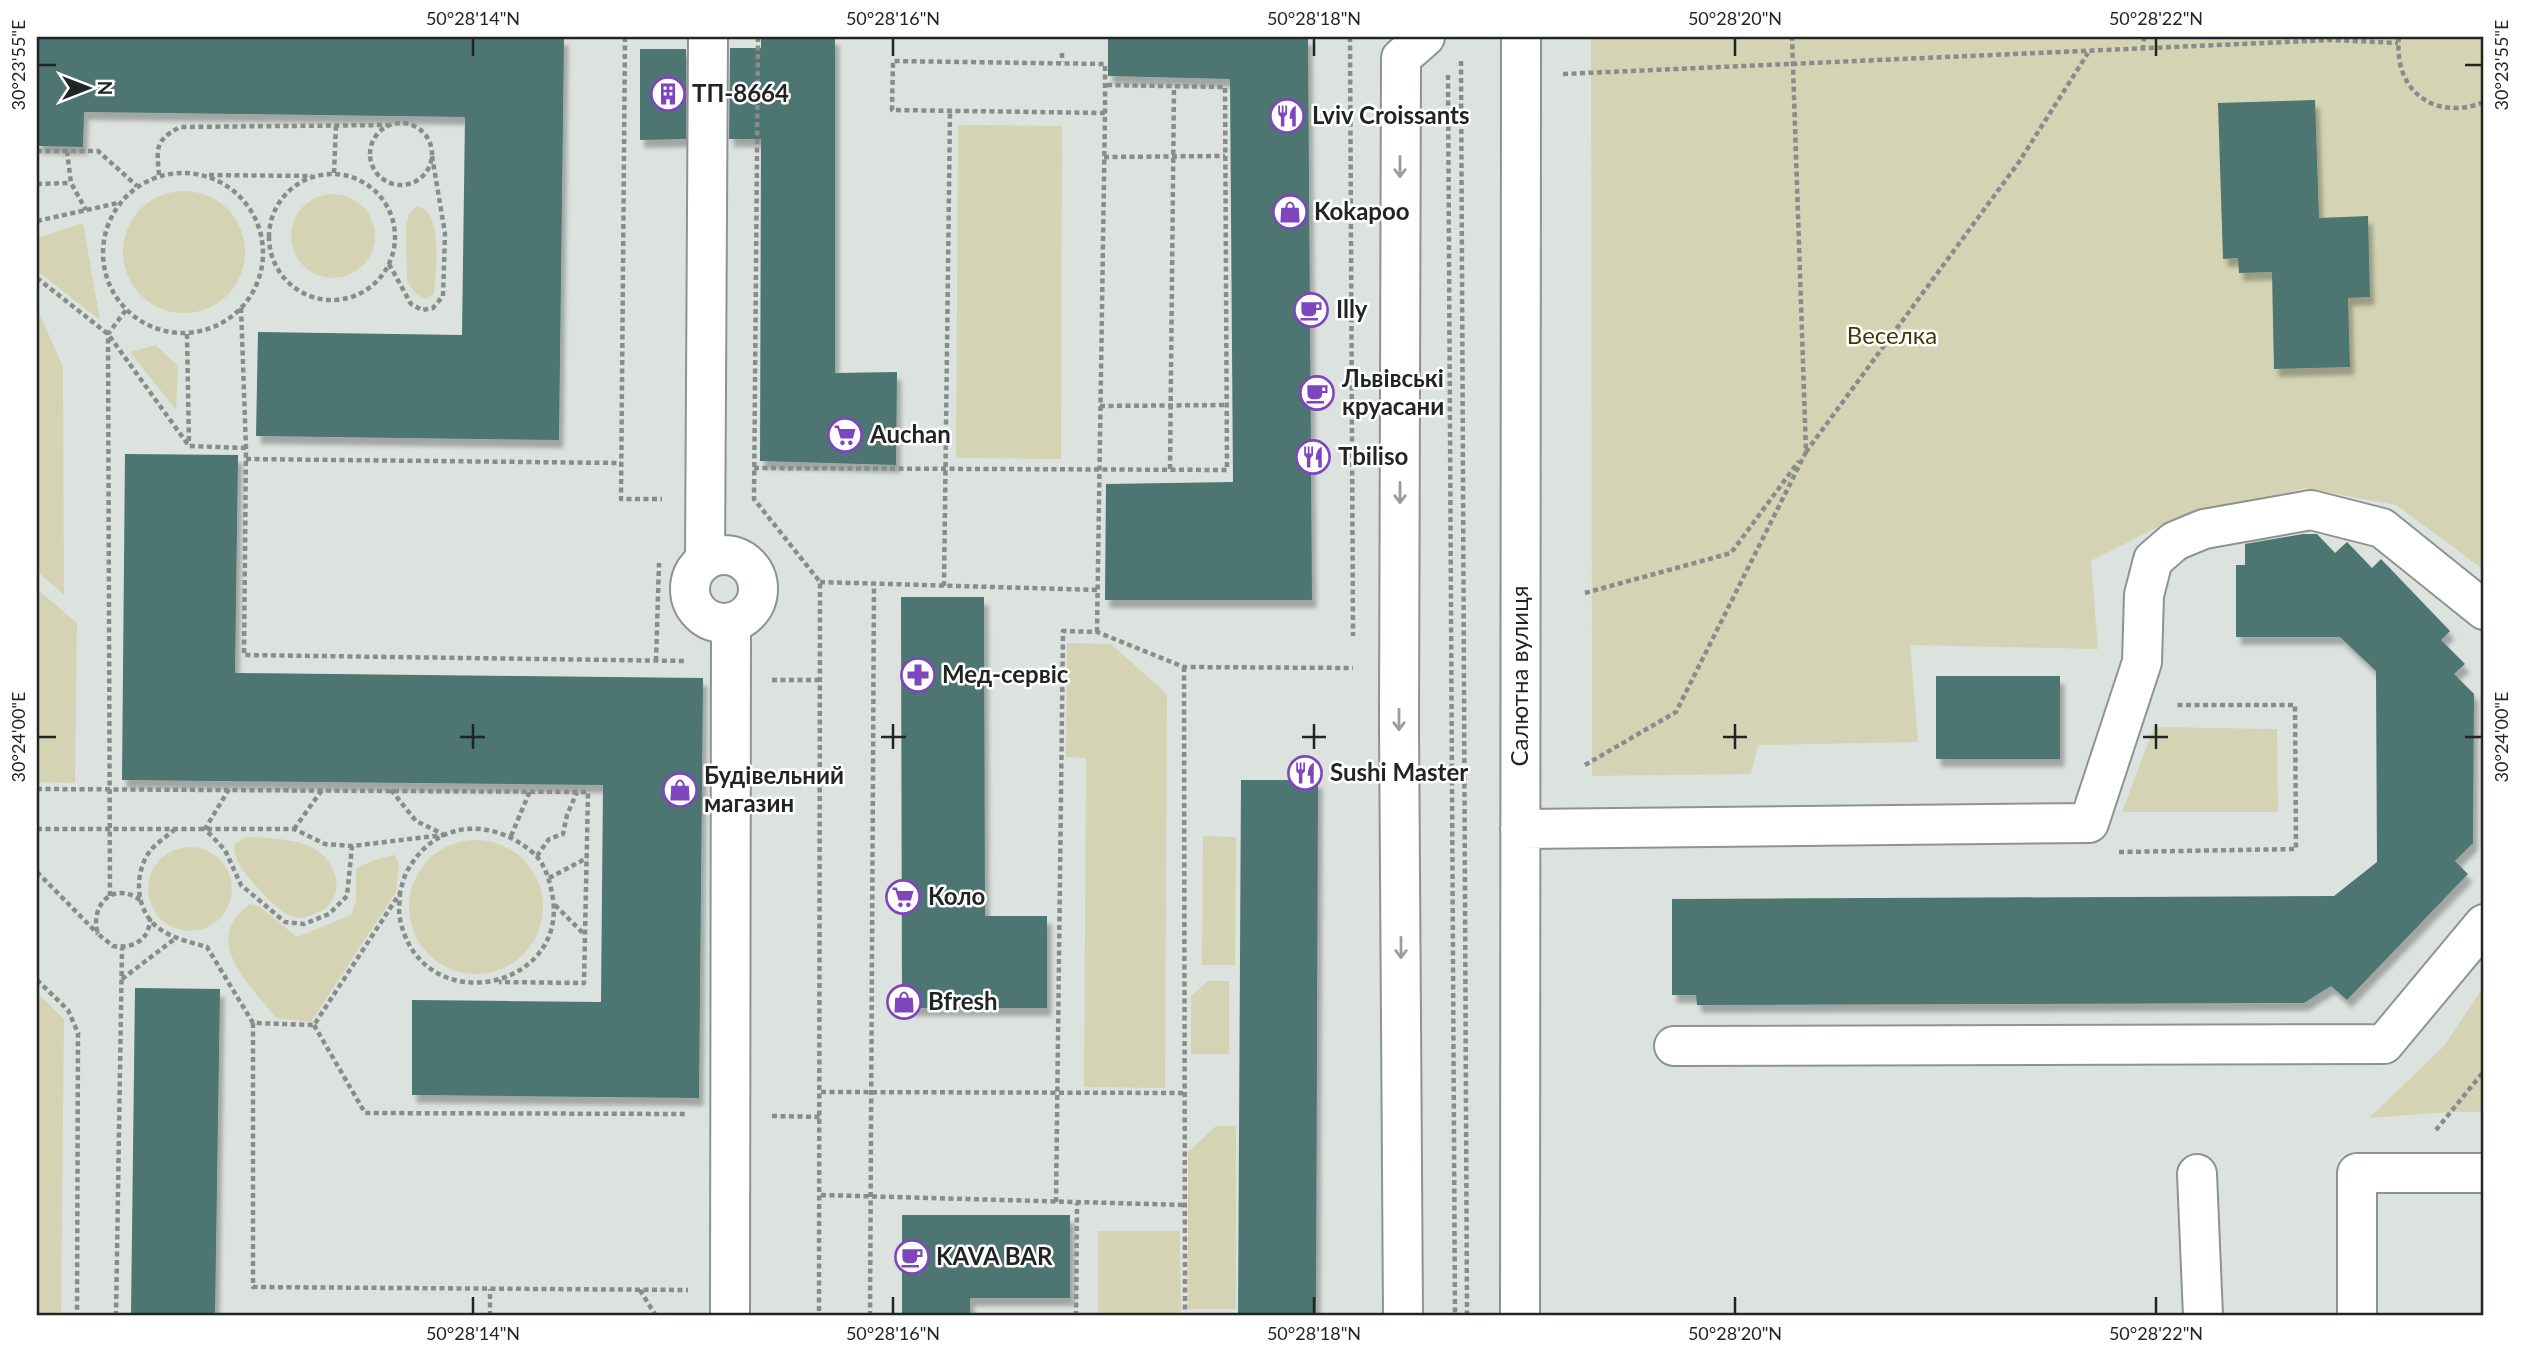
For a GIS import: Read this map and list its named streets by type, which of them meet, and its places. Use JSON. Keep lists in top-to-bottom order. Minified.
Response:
{"streets":{"street":["Салютна вулиця"]},"parks":["Веселка"],"places":{"building":["ТП-8664"],"restaurant":["Lviv Croissants","Tbiliso","Sushi Master"],"shop":["Kokapoo","Будівельний магазин","Bfresh"],"cafe":["Illy","Львівські круасани","KAVA BAR"],"supermarket":["Auchan","Коло"],"pharmacy":["Мед-сервіс"]},"north":"right","coordinates":["50°28'14\"N","50°28'16\"N","50°28'18\"N","50°28'20\"N","50°28'22\"N","30°23'55\"E","30°24'00\"E"]}
